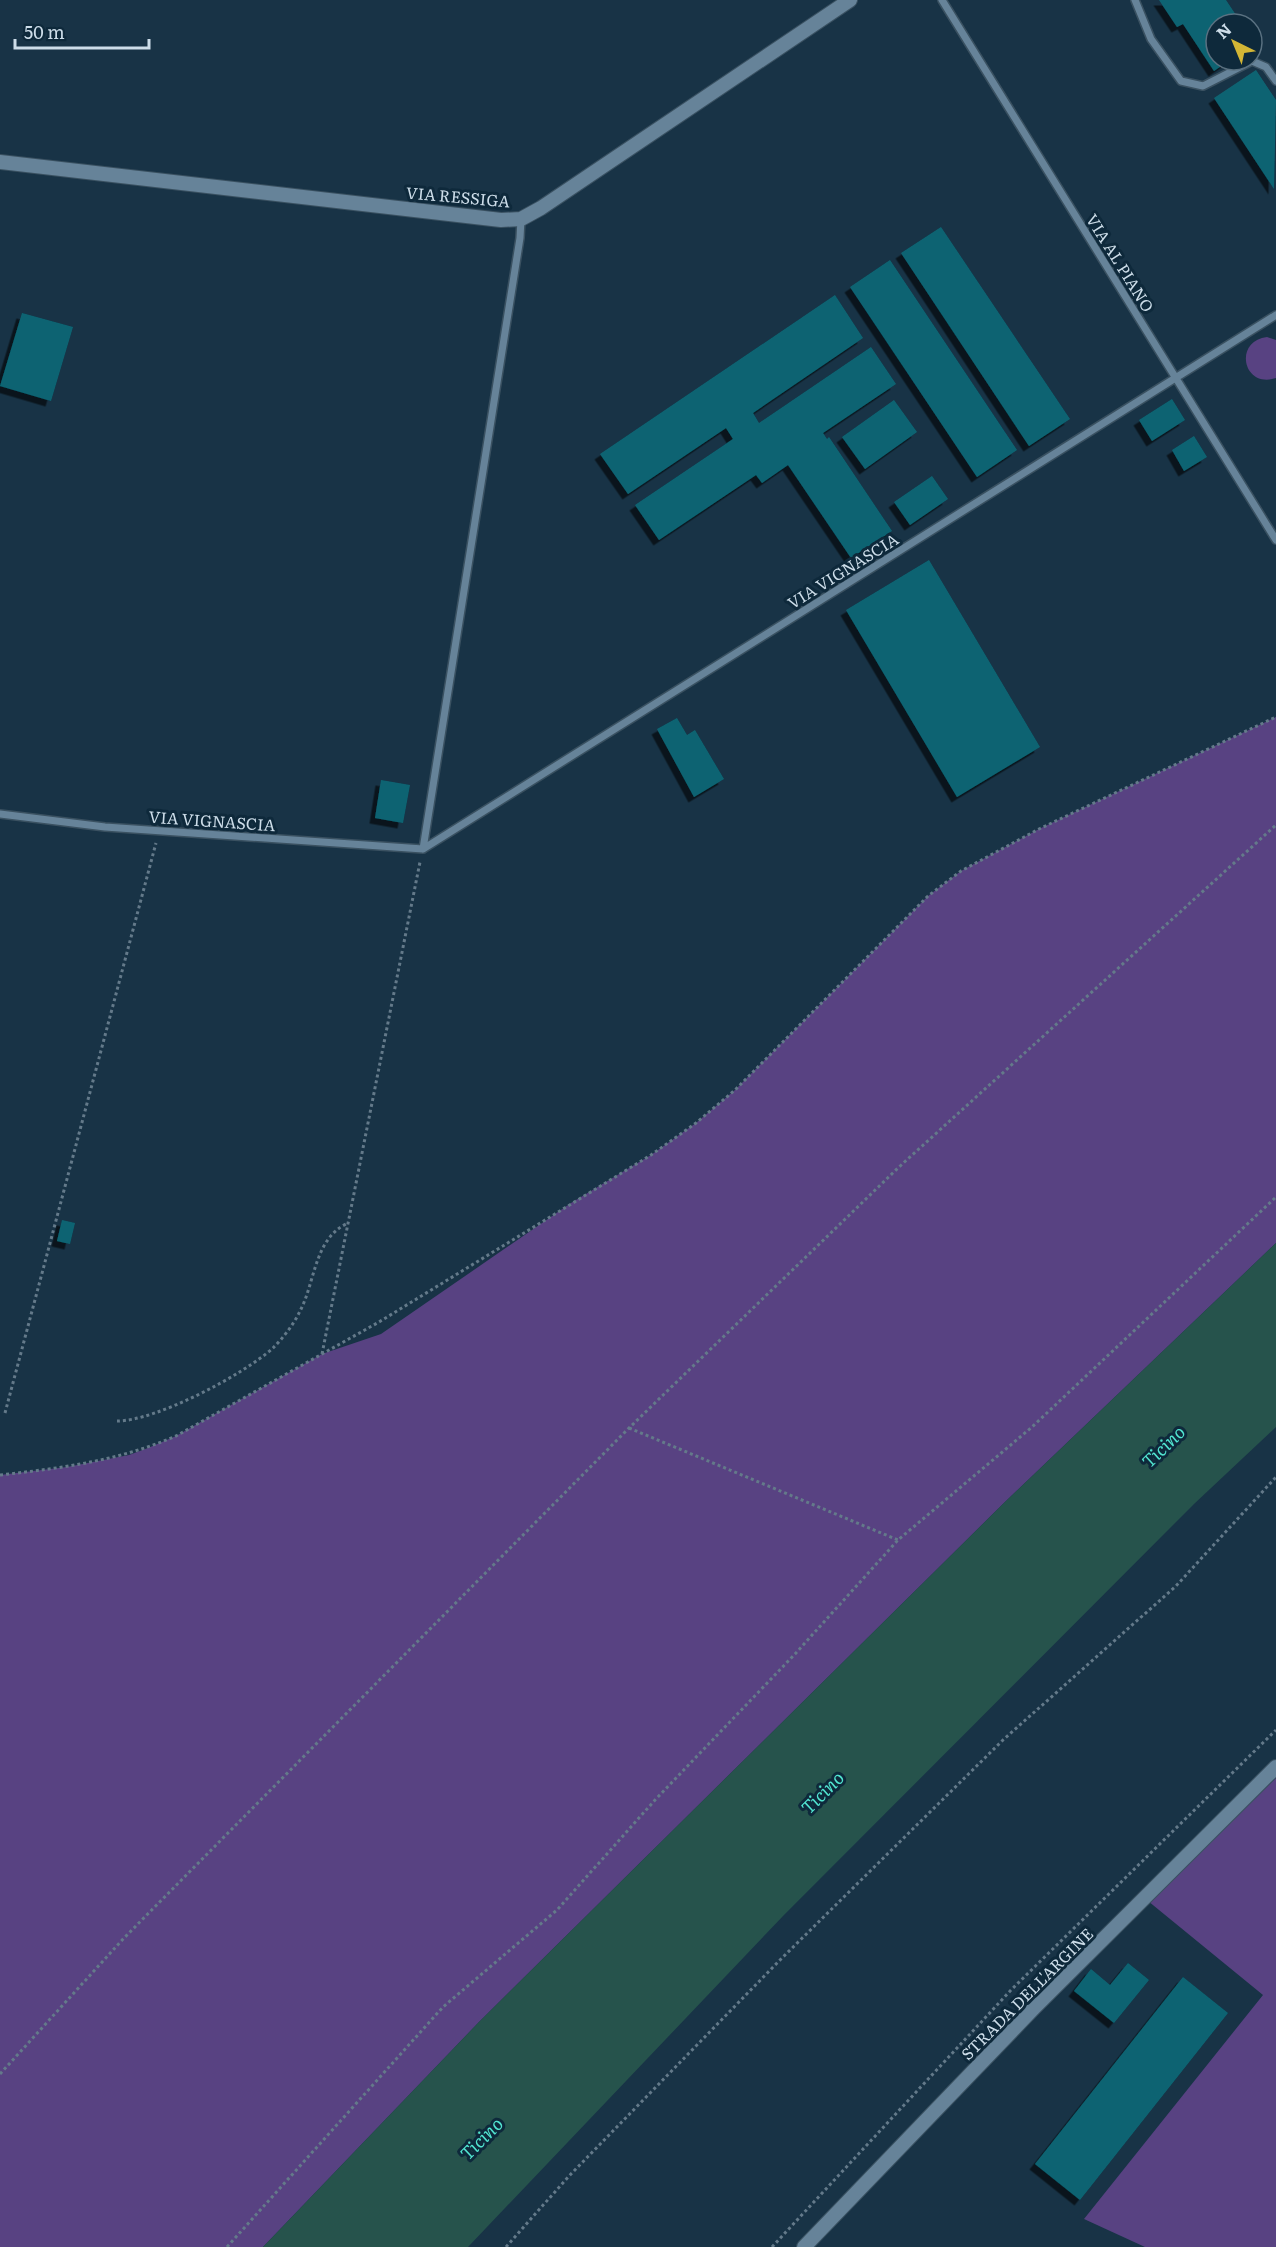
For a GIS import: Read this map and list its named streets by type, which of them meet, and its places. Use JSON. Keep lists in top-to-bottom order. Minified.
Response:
{"streets":{"street":["VIA RESSIGA","STRADA DELL'ARGINE"],"lane":["VIA AL PIANO","VIA VIGNASCIA"]},"crossings":[["VIA AL PIANO","VIA VIGNASCIA"]],"water":["Ticino"],"scale_bar":"50 m","north":"top left"}
